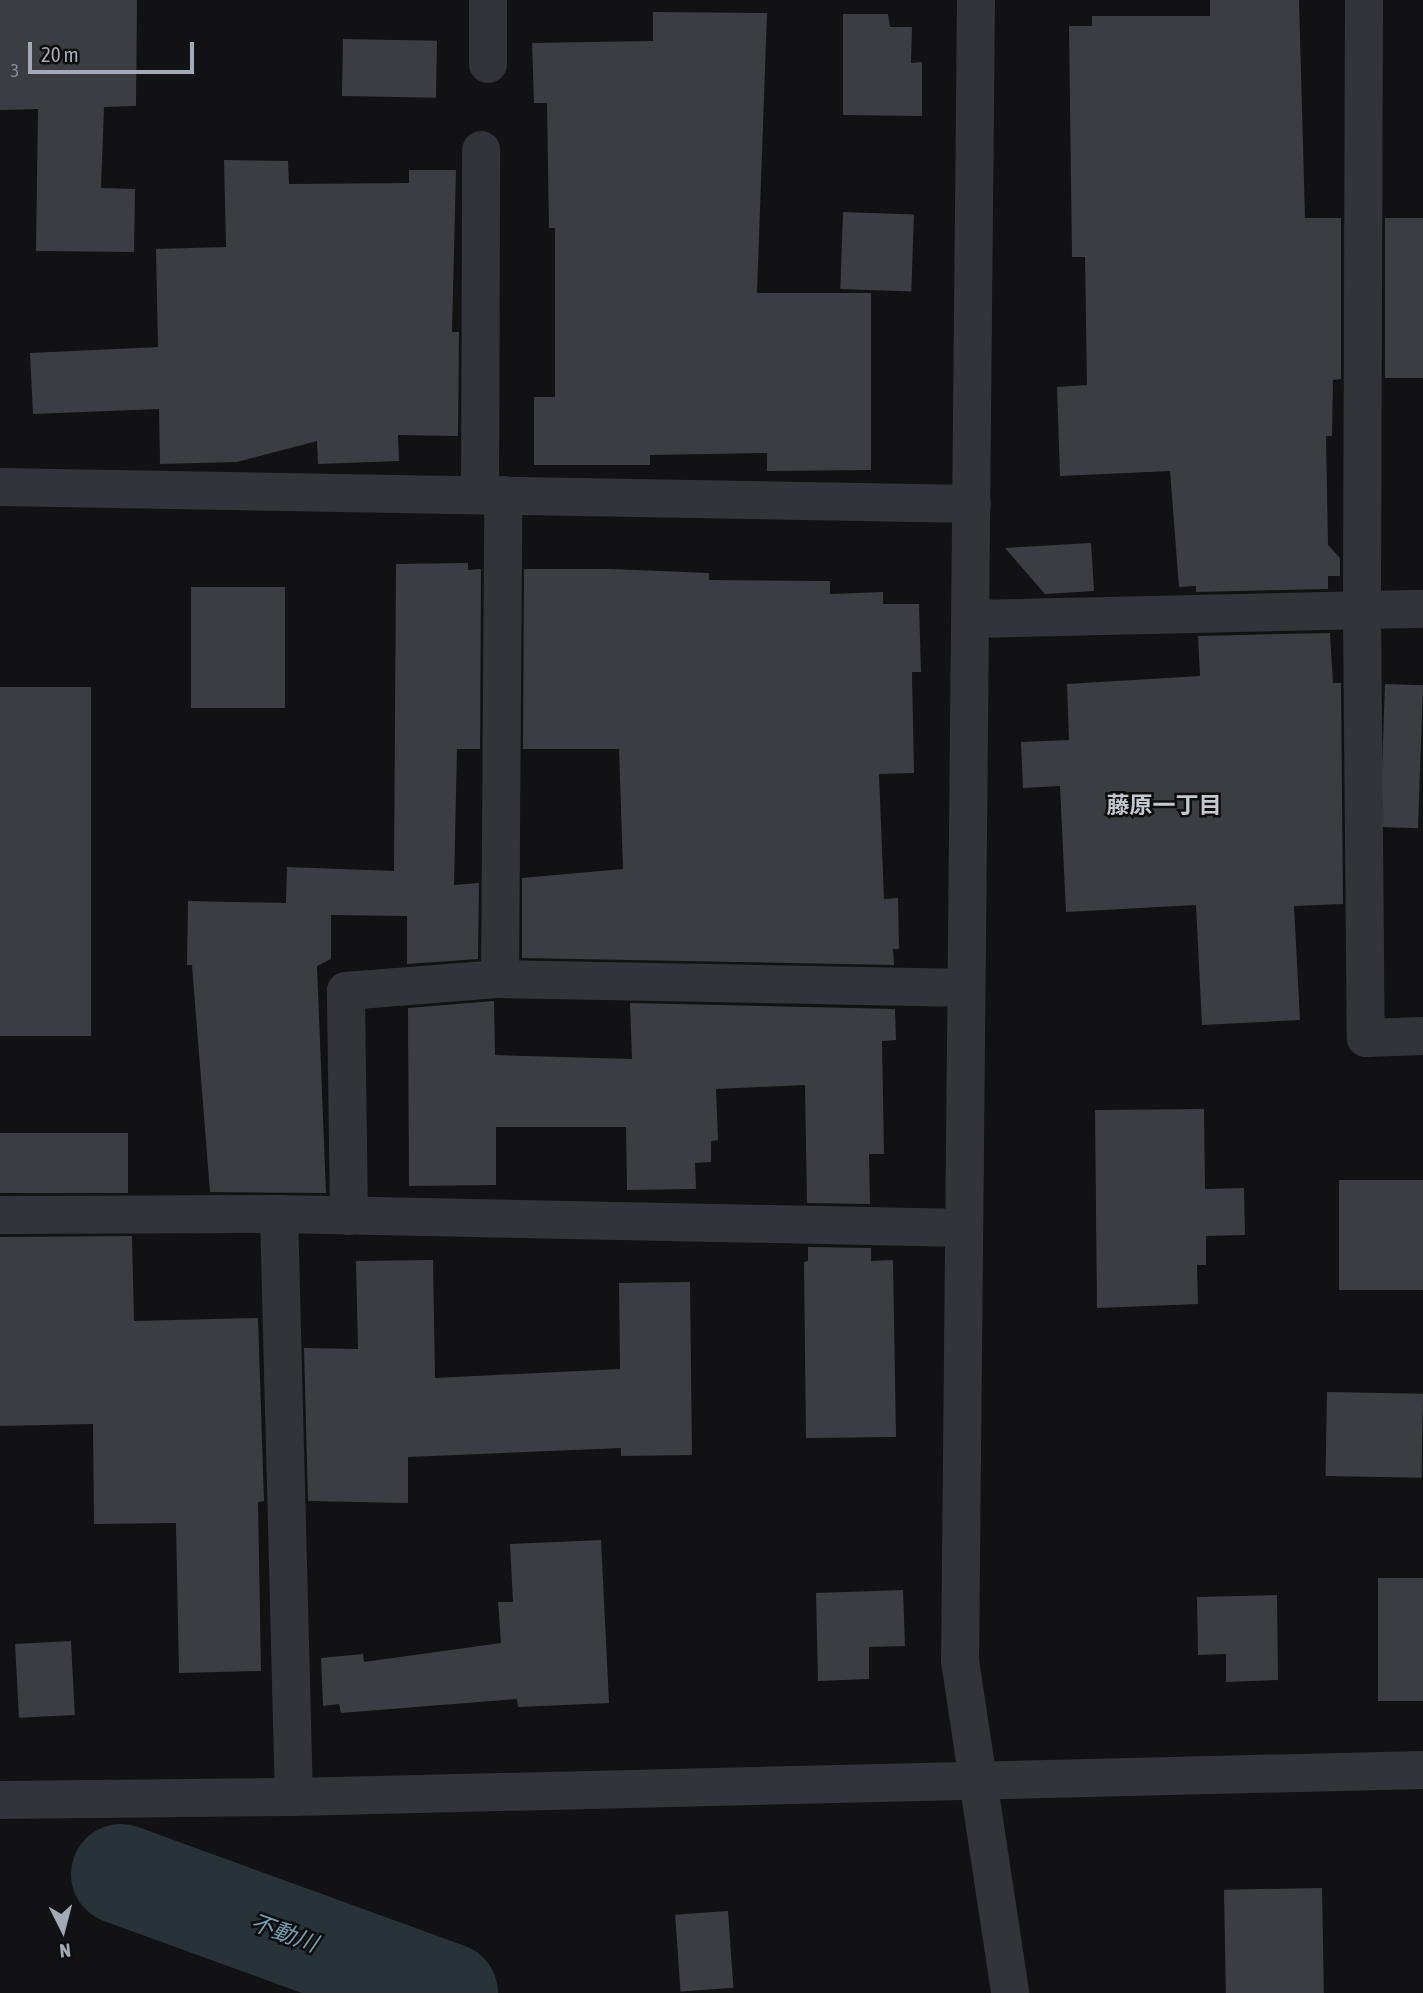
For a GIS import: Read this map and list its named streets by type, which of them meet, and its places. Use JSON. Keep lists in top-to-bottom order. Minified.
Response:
{"districts":["藤原一丁目"],"water":["不動川"],"house_numbers":["3"],"scale_bar":"20 m","north":"bottom"}
